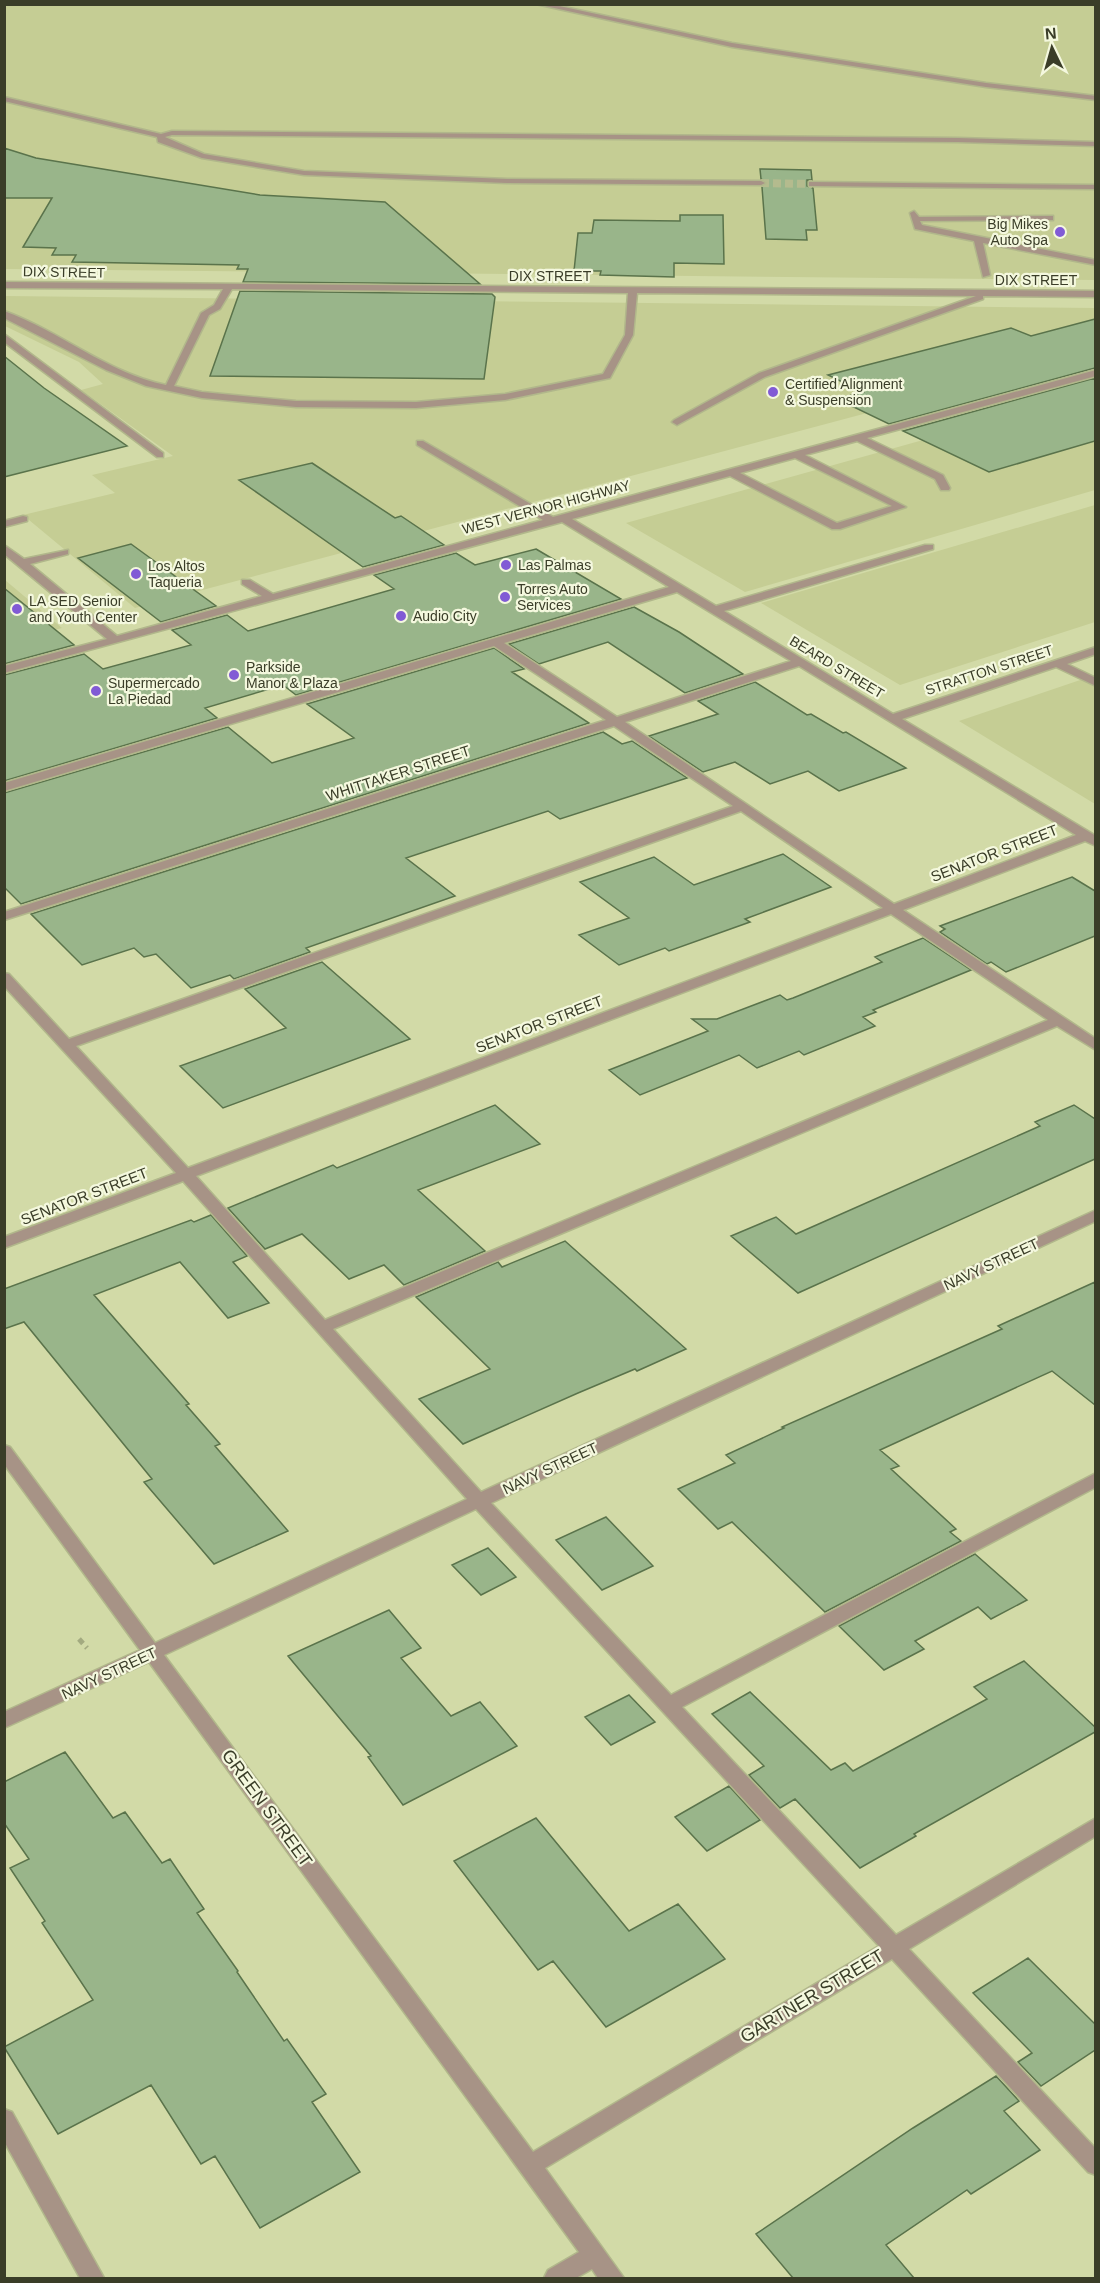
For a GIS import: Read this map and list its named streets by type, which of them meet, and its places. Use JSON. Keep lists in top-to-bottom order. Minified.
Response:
{"streets":{"street":["DIX STREET","WEST VERNOR HIGHWAY","BEARD STREET","STRATTON STREET","WHITTAKER STREET","SENATOR STREET","NAVY STREET","GREEN STREET","GARTNER STREET"]},"crossings":[["WEST VERNOR HIGHWAY","BEARD STREET"],["BEARD STREET","STRATTON STREET"],["BEARD STREET","WHITTAKER STREET"],["BEARD STREET","SENATOR STREET"],["NAVY STREET","GREEN STREET"],["GREEN STREET","GARTNER STREET"]],"places":["Big Mikes Auto Spa","Certified Alignment & Suspension","Las Palmas","Los Altos Taqueria","Torres Auto Services","LA SED Senior and Youth Center","Audio City","Parkside Manor & Plaza","Supermercado La Piedad"],"north":"top"}
